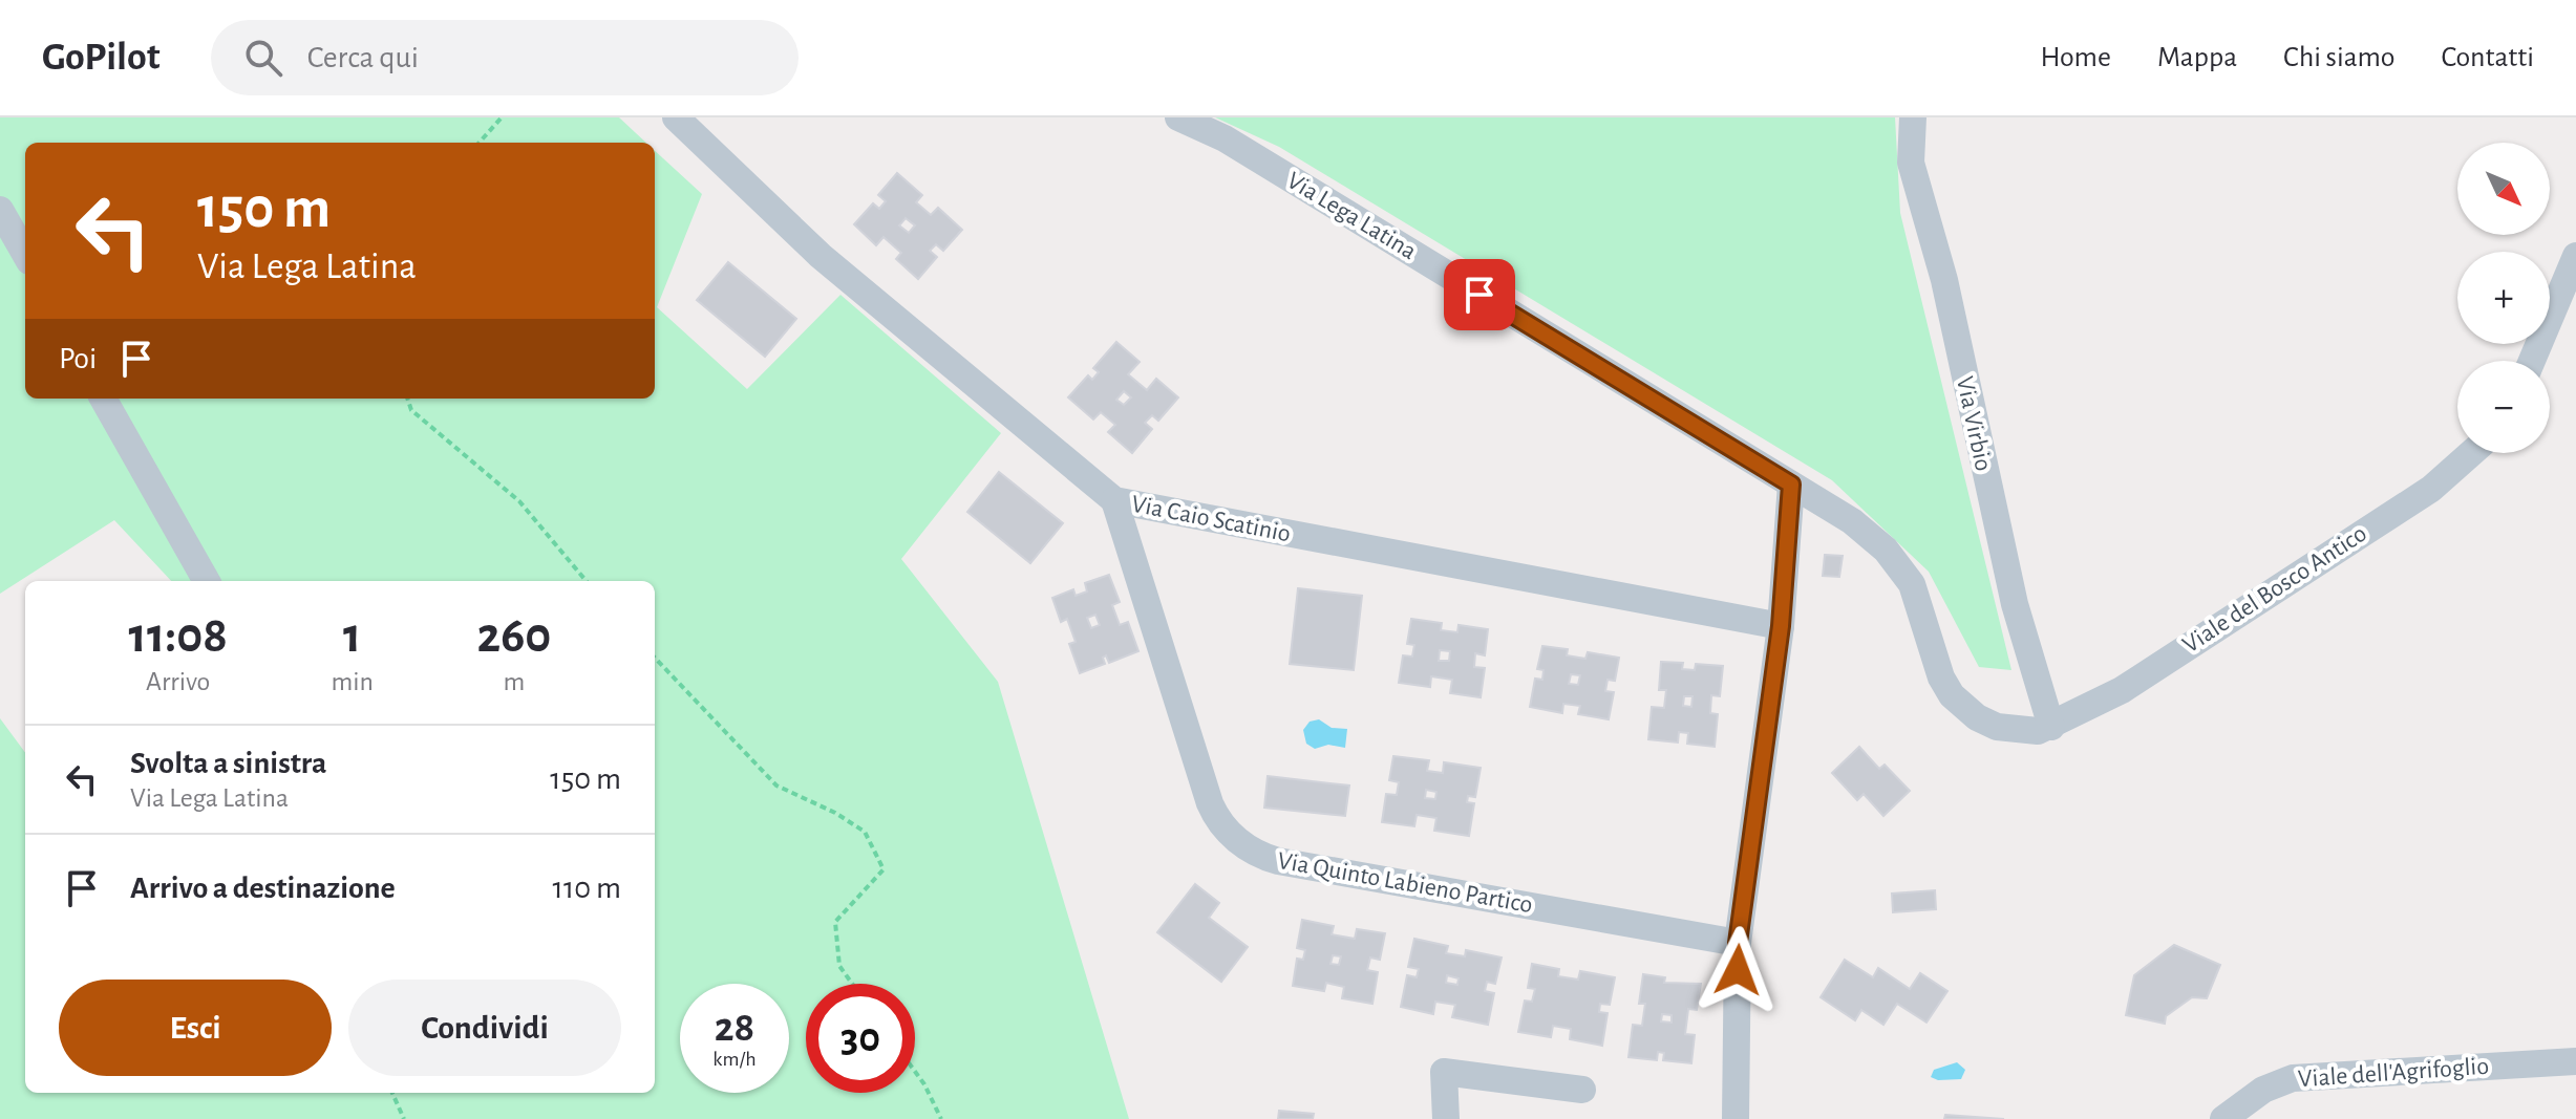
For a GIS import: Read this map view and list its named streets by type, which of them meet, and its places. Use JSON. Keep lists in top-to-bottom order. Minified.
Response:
{"streets":{"street":["Via Lega Latina","Via Virbio","Via Caio Scatinio","Viale del Bosco Antico","Via Quinto Labieno Partico","Viale dell'Agrifoglio"]},"crossings":[["Via Lega Latina","Via Virbio"],["Via Lega Latina","Viale del Bosco Antico"],["Via Virbio","Viale del Bosco Antico"],["Via Caio Scatinio","Via Quinto Labieno Partico"]],"north":"bottom right","page":{"header":"GoPilot","search":"Cerca qui","nav":["Home","Mappa","Chi siamo","Contatti"],"map_buttons":["+","−"],"turn":["150 m","Via Lega Latina"],"then":"Poi","eta":["11:08","Arrivo","1","min","260","m"],"list":[{"name":"Svolta a sinistra","note":"Via Lega Latina","value":"150 m"},{"name":"Arrivo a destinazione","value":"110 m"}],"buttons":["Esci","Condividi"],"speed":"28 km/h","limit":"30"}}
